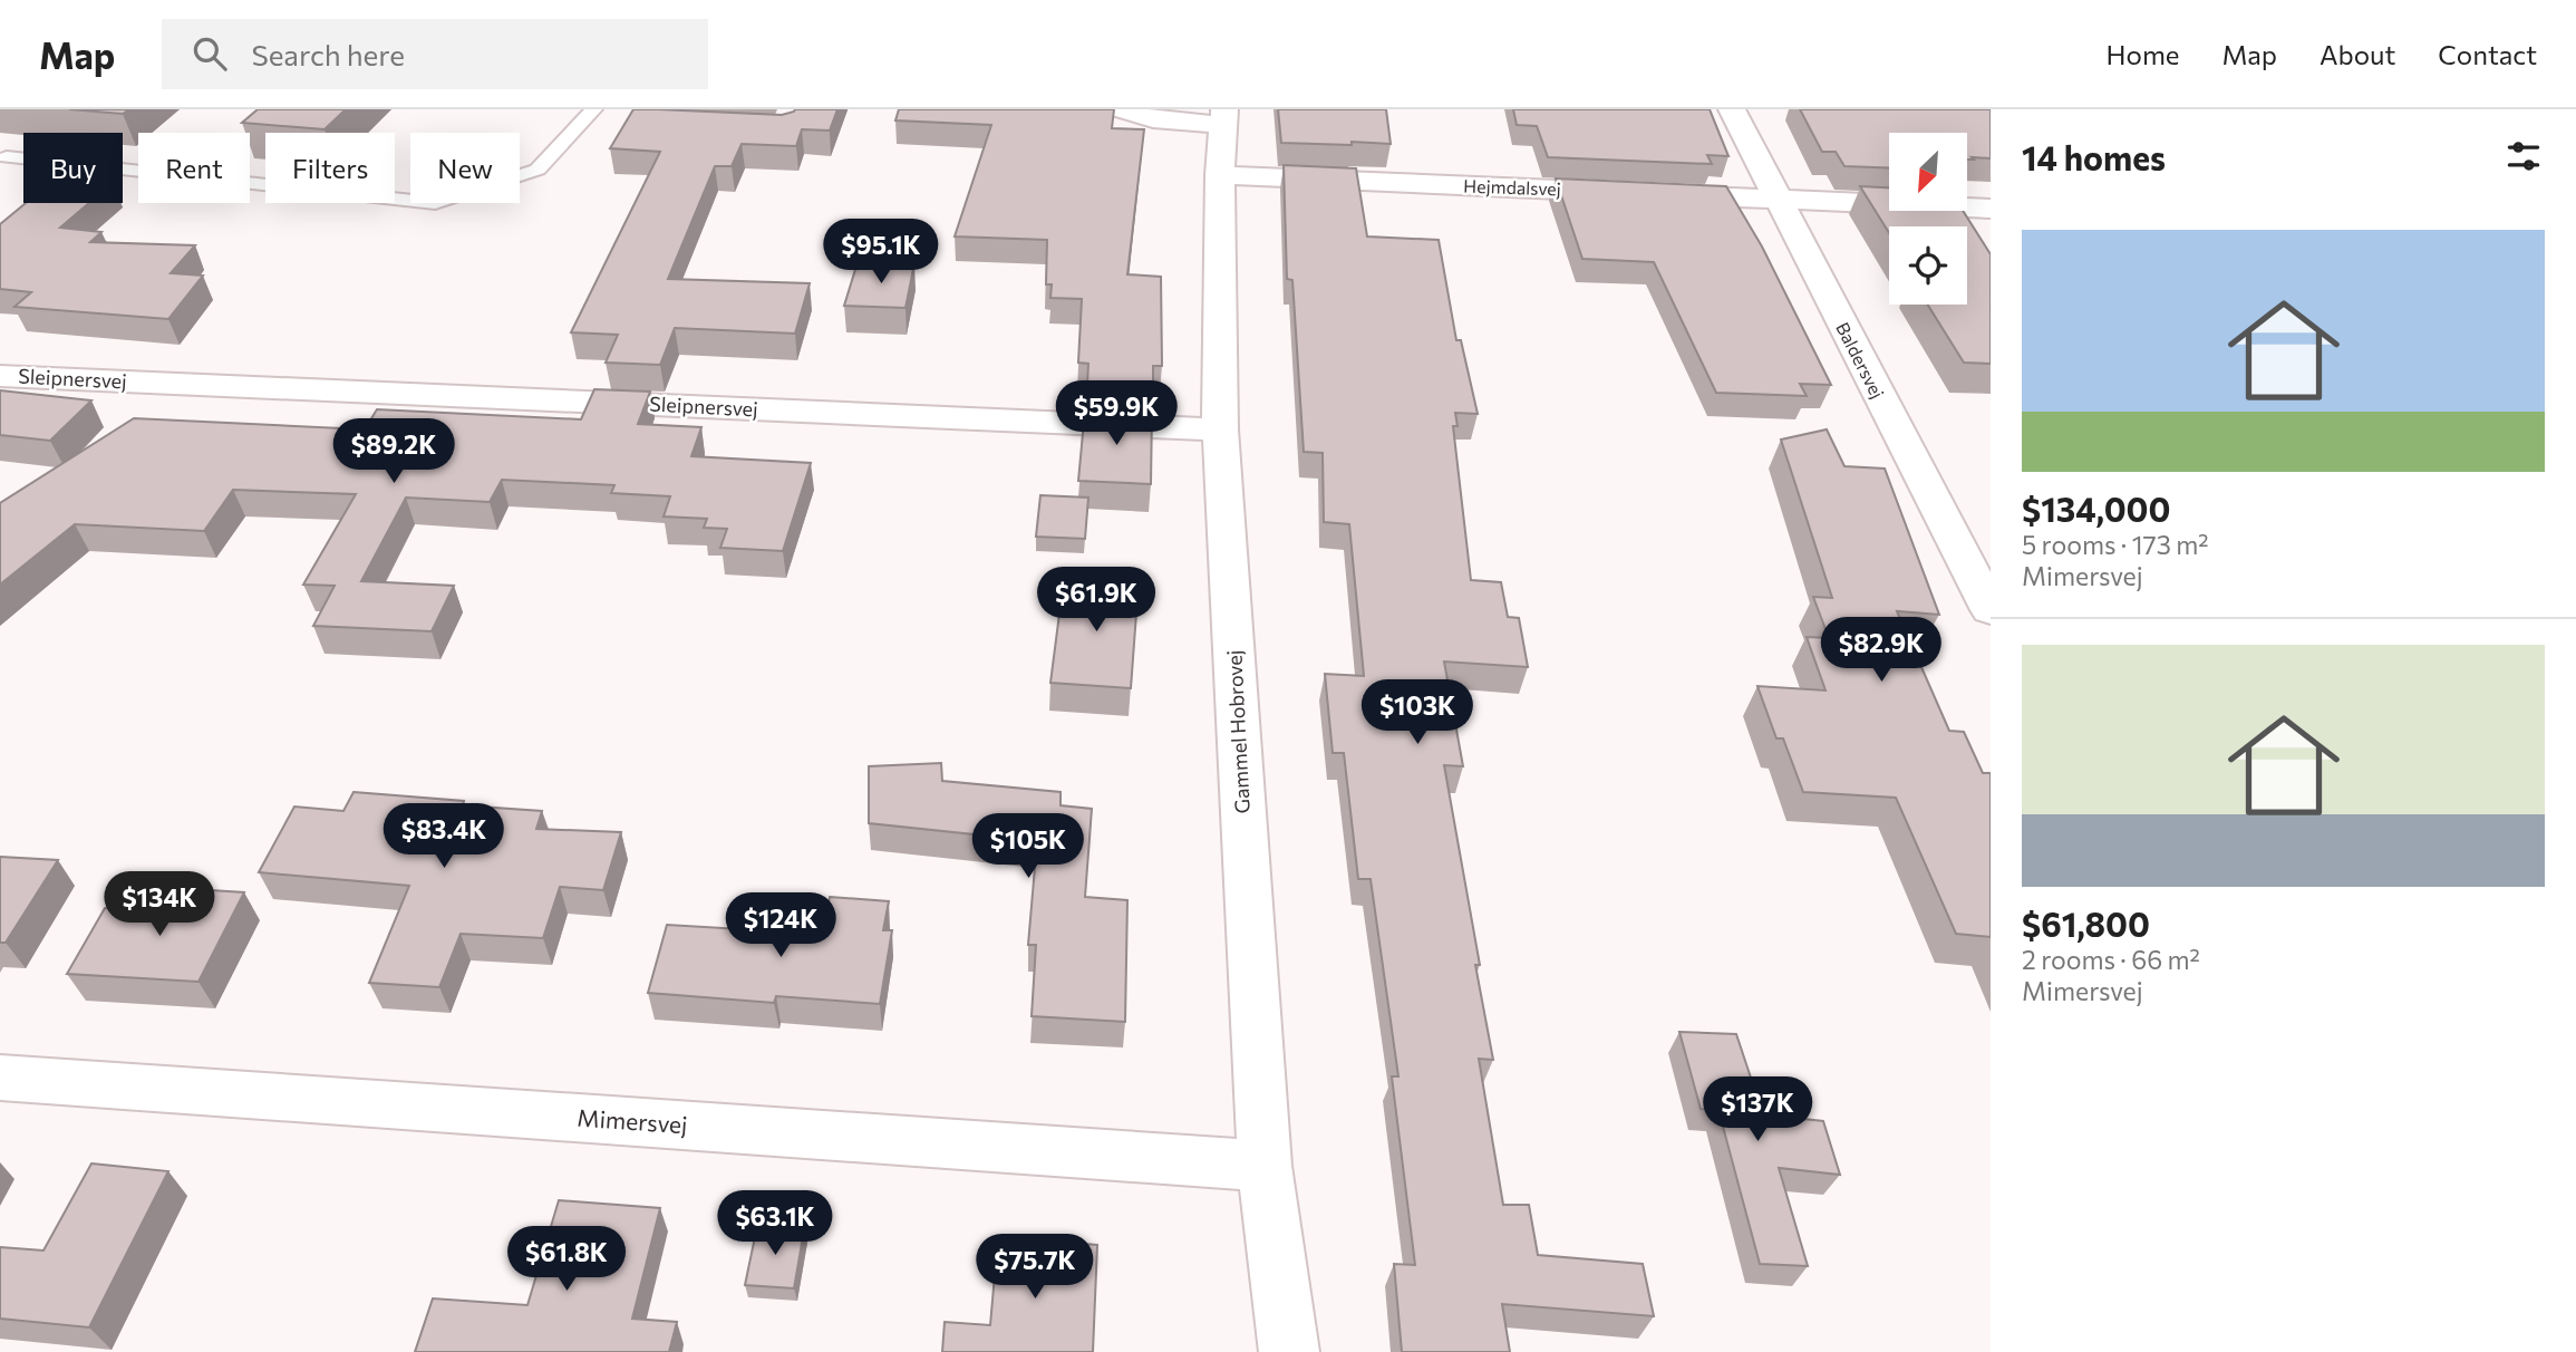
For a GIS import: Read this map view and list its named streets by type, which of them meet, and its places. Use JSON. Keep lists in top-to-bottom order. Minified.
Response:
{"streets":{"street":["Hejmdalsvej","Baldersvej","Sleipnersvej","Gammel Hobrovej","Mimersvej"]},"crossings":[["Hejmdalsvej","Baldersvej"],["Hejmdalsvej","Gammel Hobrovej"],["Sleipnersvej","Gammel Hobrovej"],["Gammel Hobrovej","Mimersvej"]],"north":"bottom left","page":{"header":"Map","search":"Search here","nav":["Home","Map","About","Contact"],"heading":"14 homes","chip":["Buy","Rent","Filters","New"],"list":[{"name":"$134,000","note":"5 rooms · 173 m² · Mimersvej"},{"name":"$61,800","note":"2 rooms · 66 m² · Mimersvej"}],"price":["$95.1K","$59.9K","$89.2K","$61.9K","$82.9K","$103K","$83.4K","$105K","$134K","$124K","$137K","$63.1K","$61.8K","$75.7K"]}}
